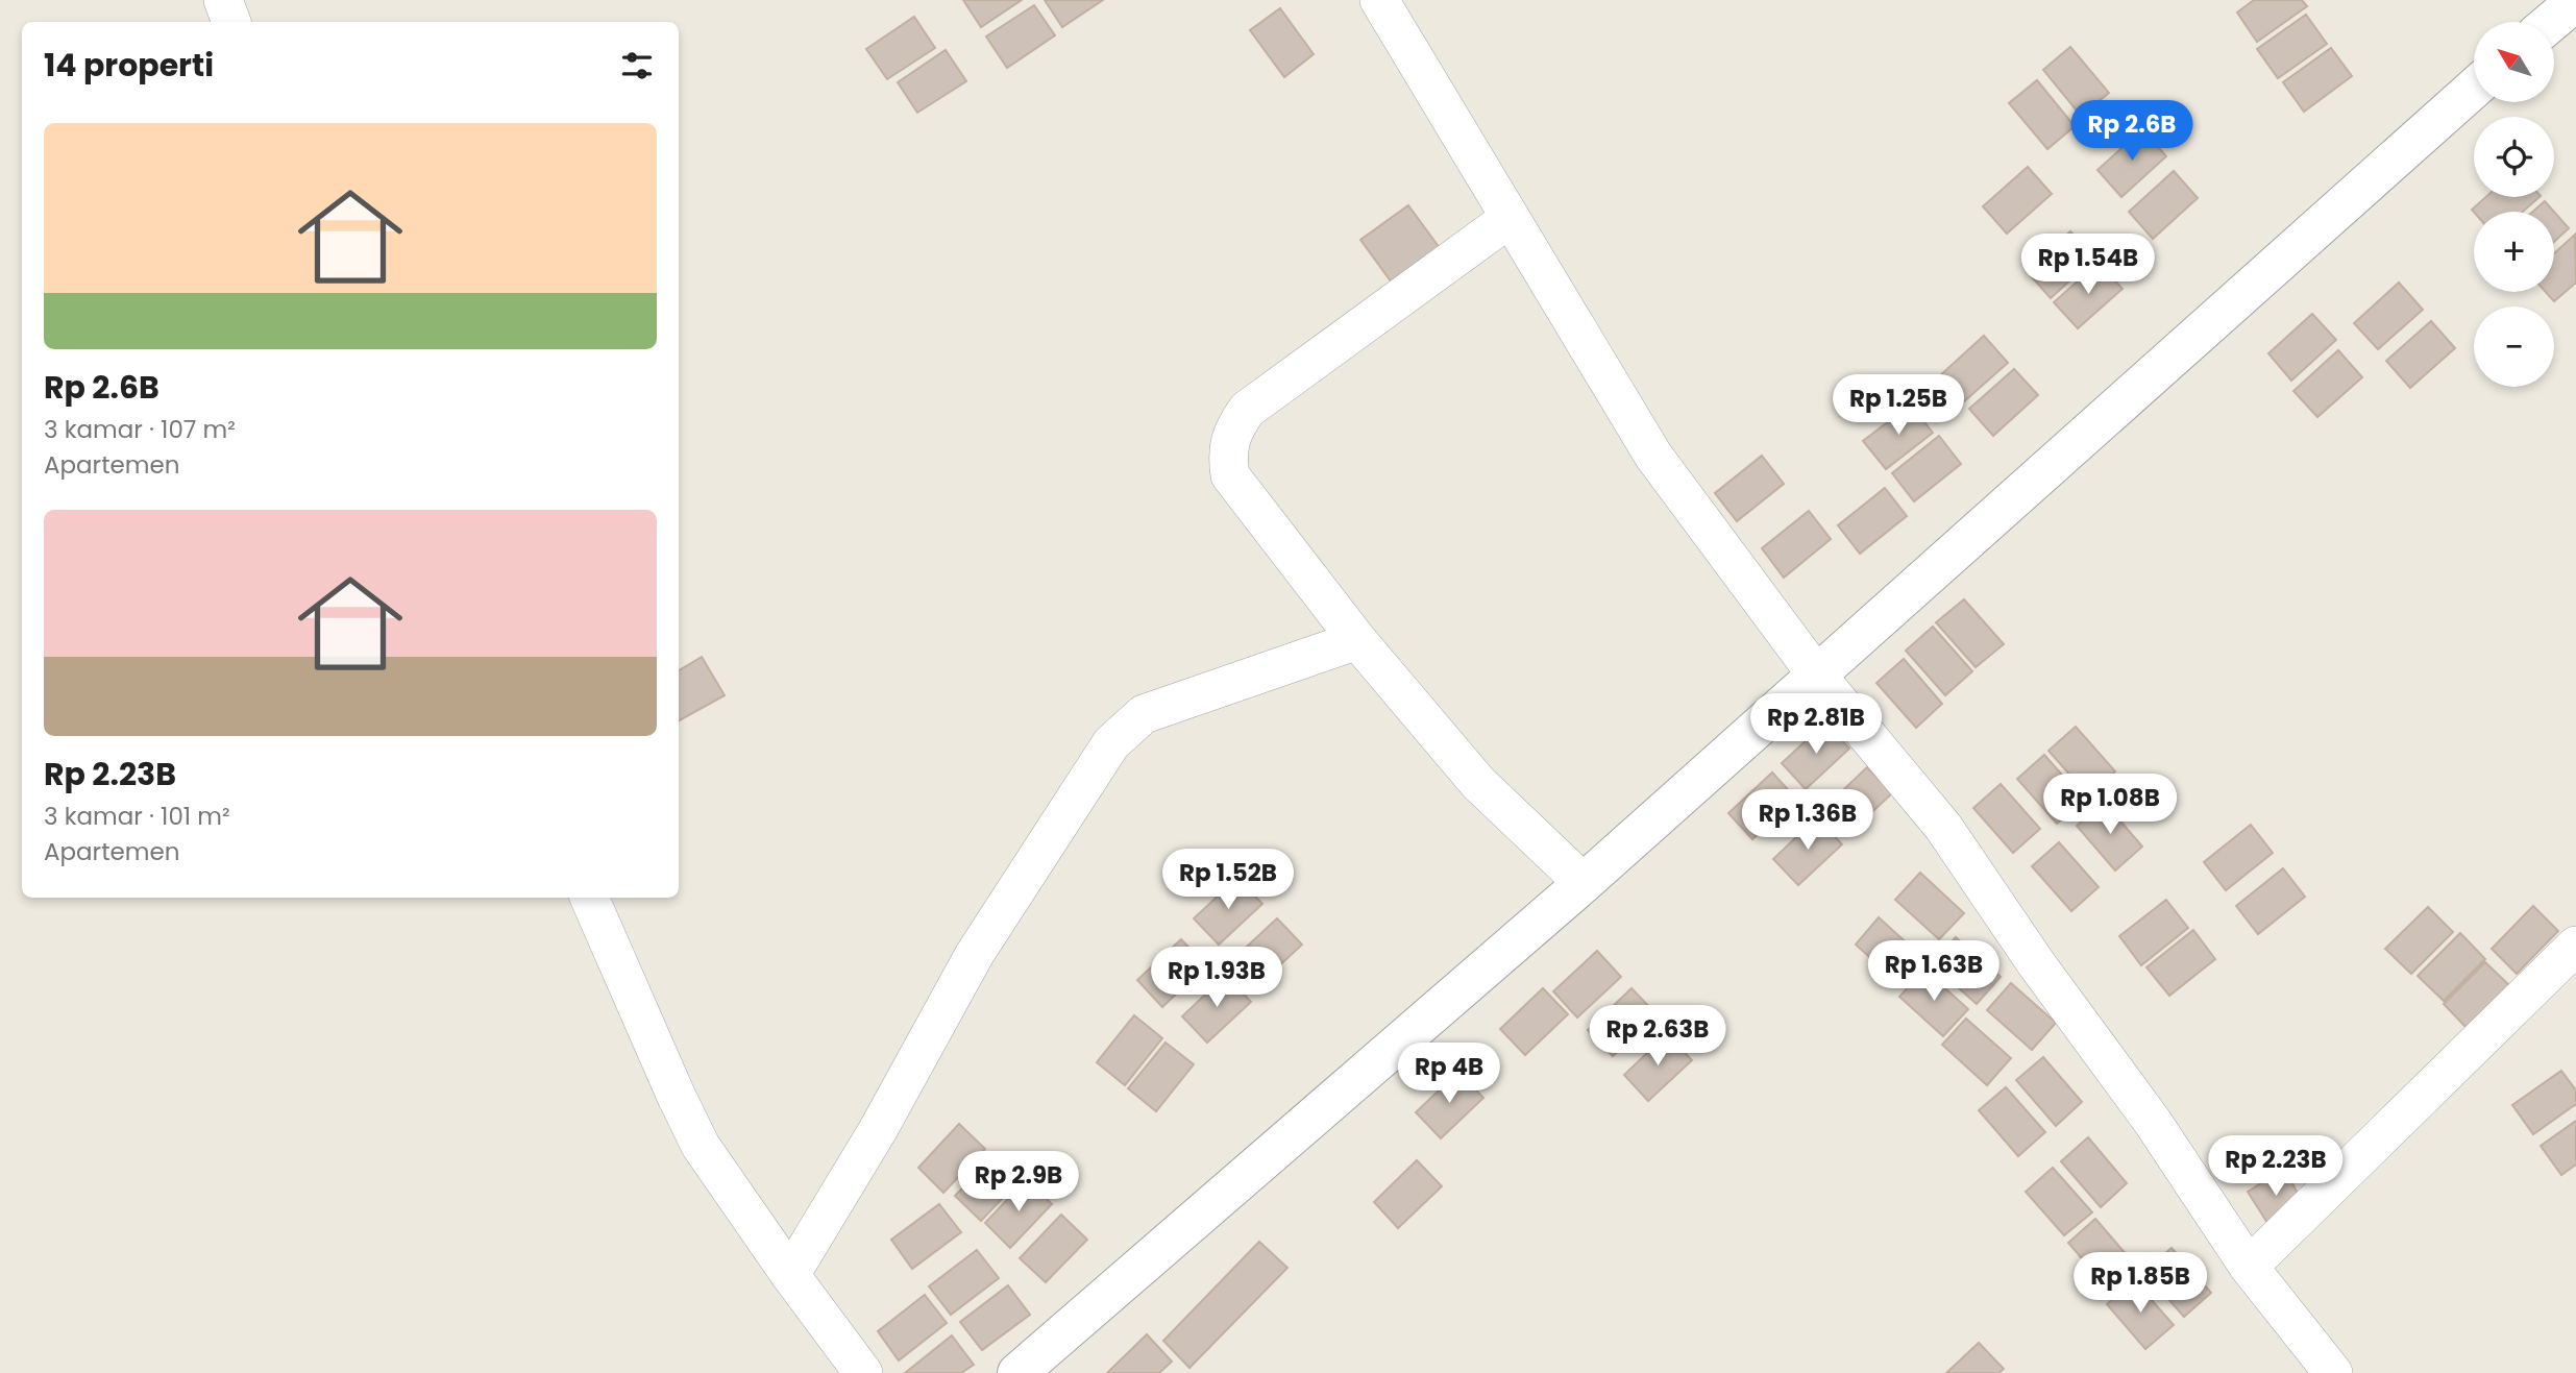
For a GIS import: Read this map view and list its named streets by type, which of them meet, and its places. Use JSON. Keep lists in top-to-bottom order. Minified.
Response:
{"north":"top left","page":{"map_buttons":["+","−"],"heading":"14 properti","price":["Rp 2.6B","Rp 1.54B","Rp 1.25B","Rp 2.81B","Rp 1.08B","Rp 1.36B","Rp 1.52B","Rp 1.63B","Rp 1.93B","Rp 2.63B","Rp 4B","Rp 2.23B","Rp 2.9B","Rp 1.85B"],"list":[{"name":"Rp 2.6B","note":"3 kamar · 107 m² · Apartemen"},{"name":"Rp 2.23B","note":"3 kamar · 101 m² · Apartemen"}]}}
